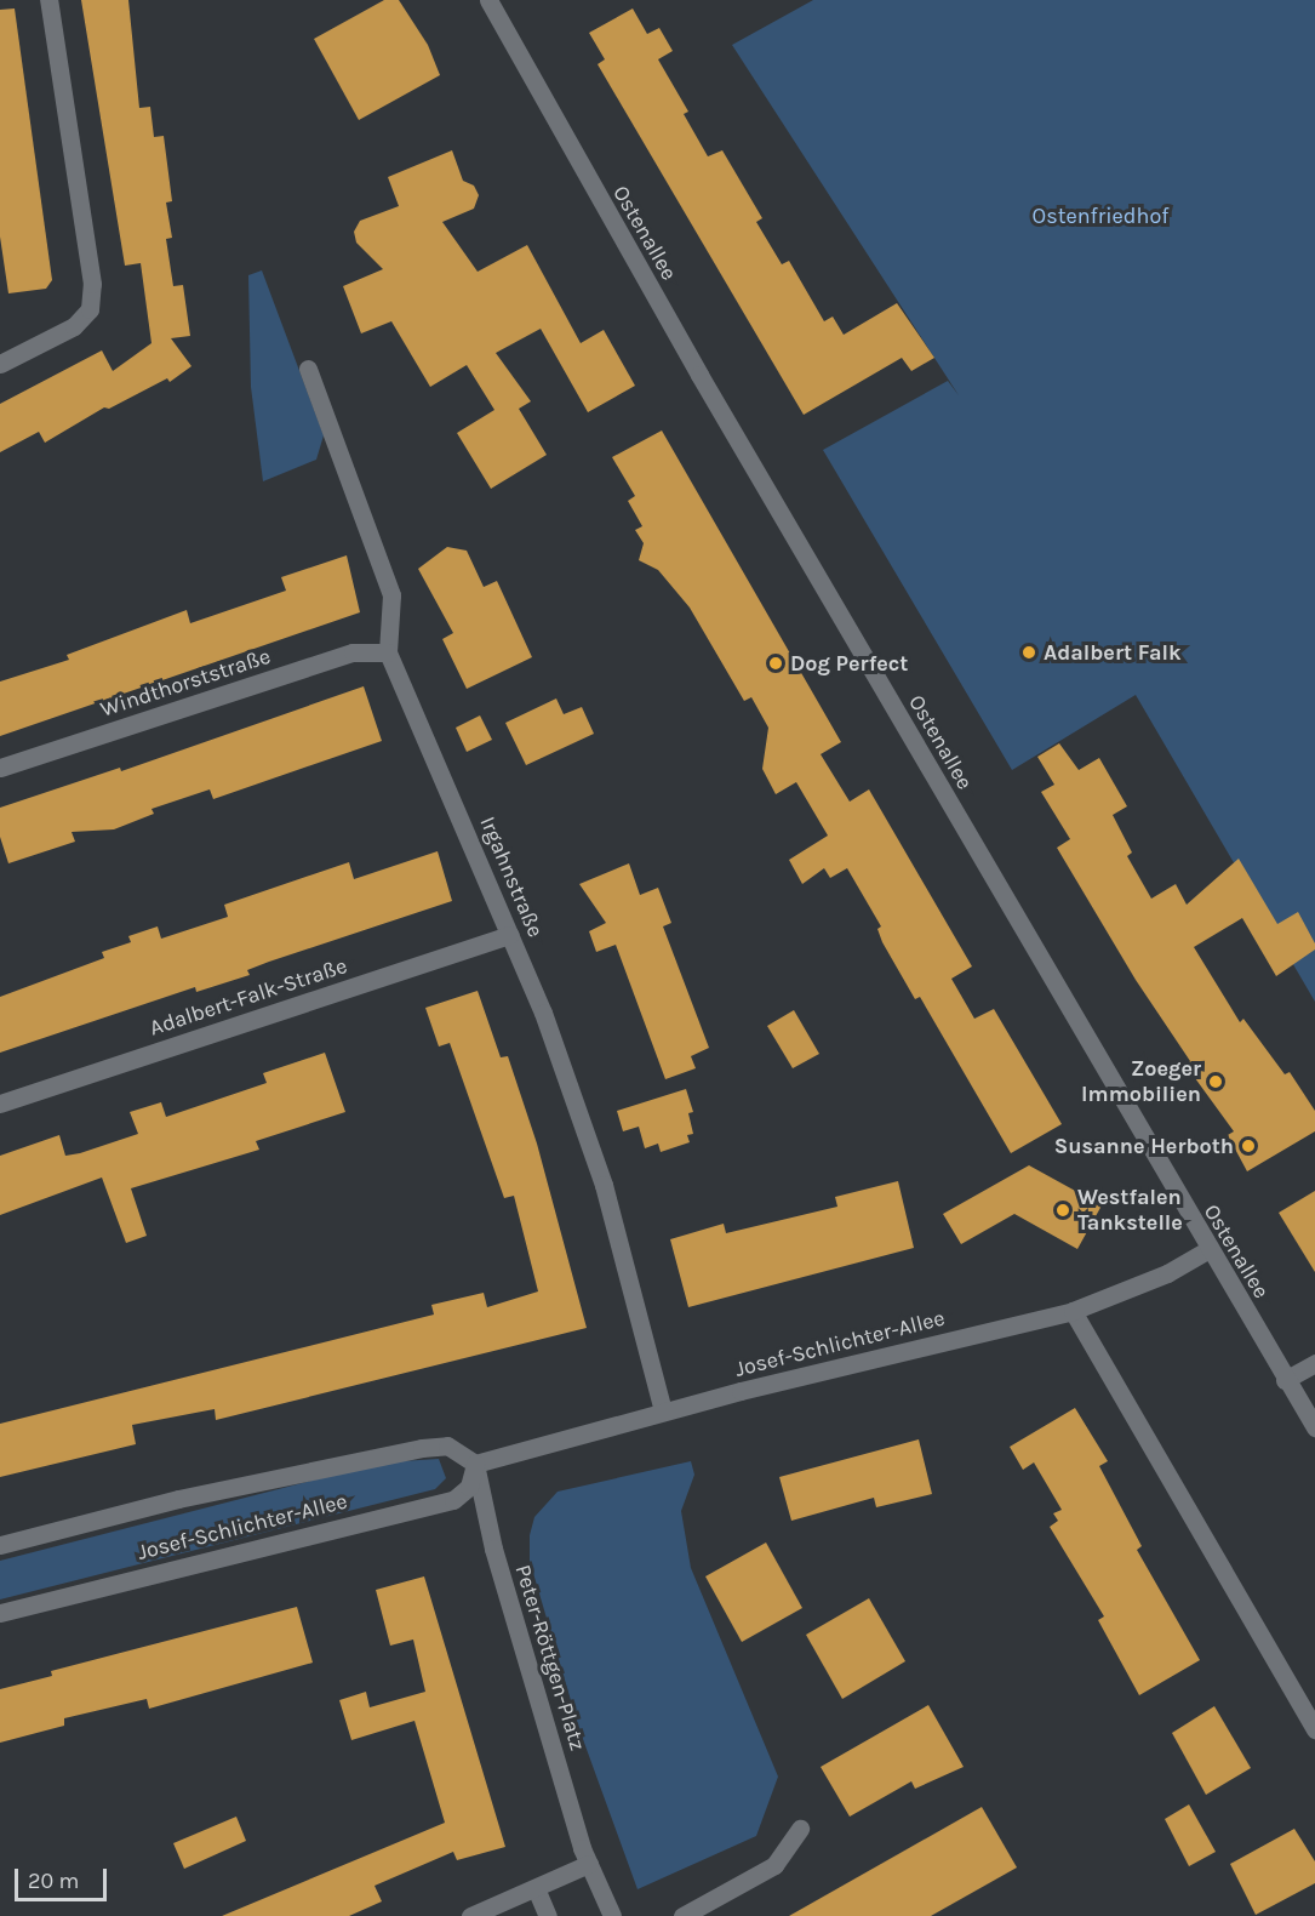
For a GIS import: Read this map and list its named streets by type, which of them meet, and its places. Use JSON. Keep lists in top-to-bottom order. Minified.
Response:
{"streets":{"street":["Ostenallee","Windthorststraße","Irgahnstraße","Adalbert-Falk-Straße","Josef-Schlichter-Allee","Peter-Röttgen-Platz"]},"crossings":[["Ostenallee","Josef-Schlichter-Allee"],["Windthorststraße","Irgahnstraße"],["Irgahnstraße","Adalbert-Falk-Straße"],["Irgahnstraße","Josef-Schlichter-Allee"],["Josef-Schlichter-Allee","Peter-Röttgen-Platz"]],"parks":["Ostenfriedhof"],"places":["Adalbert Falk","Dog Perfect","Zoeger Immobilien","Susanne Herboth","Westfalen Tankstelle"],"scale_bar":"20 m"}
